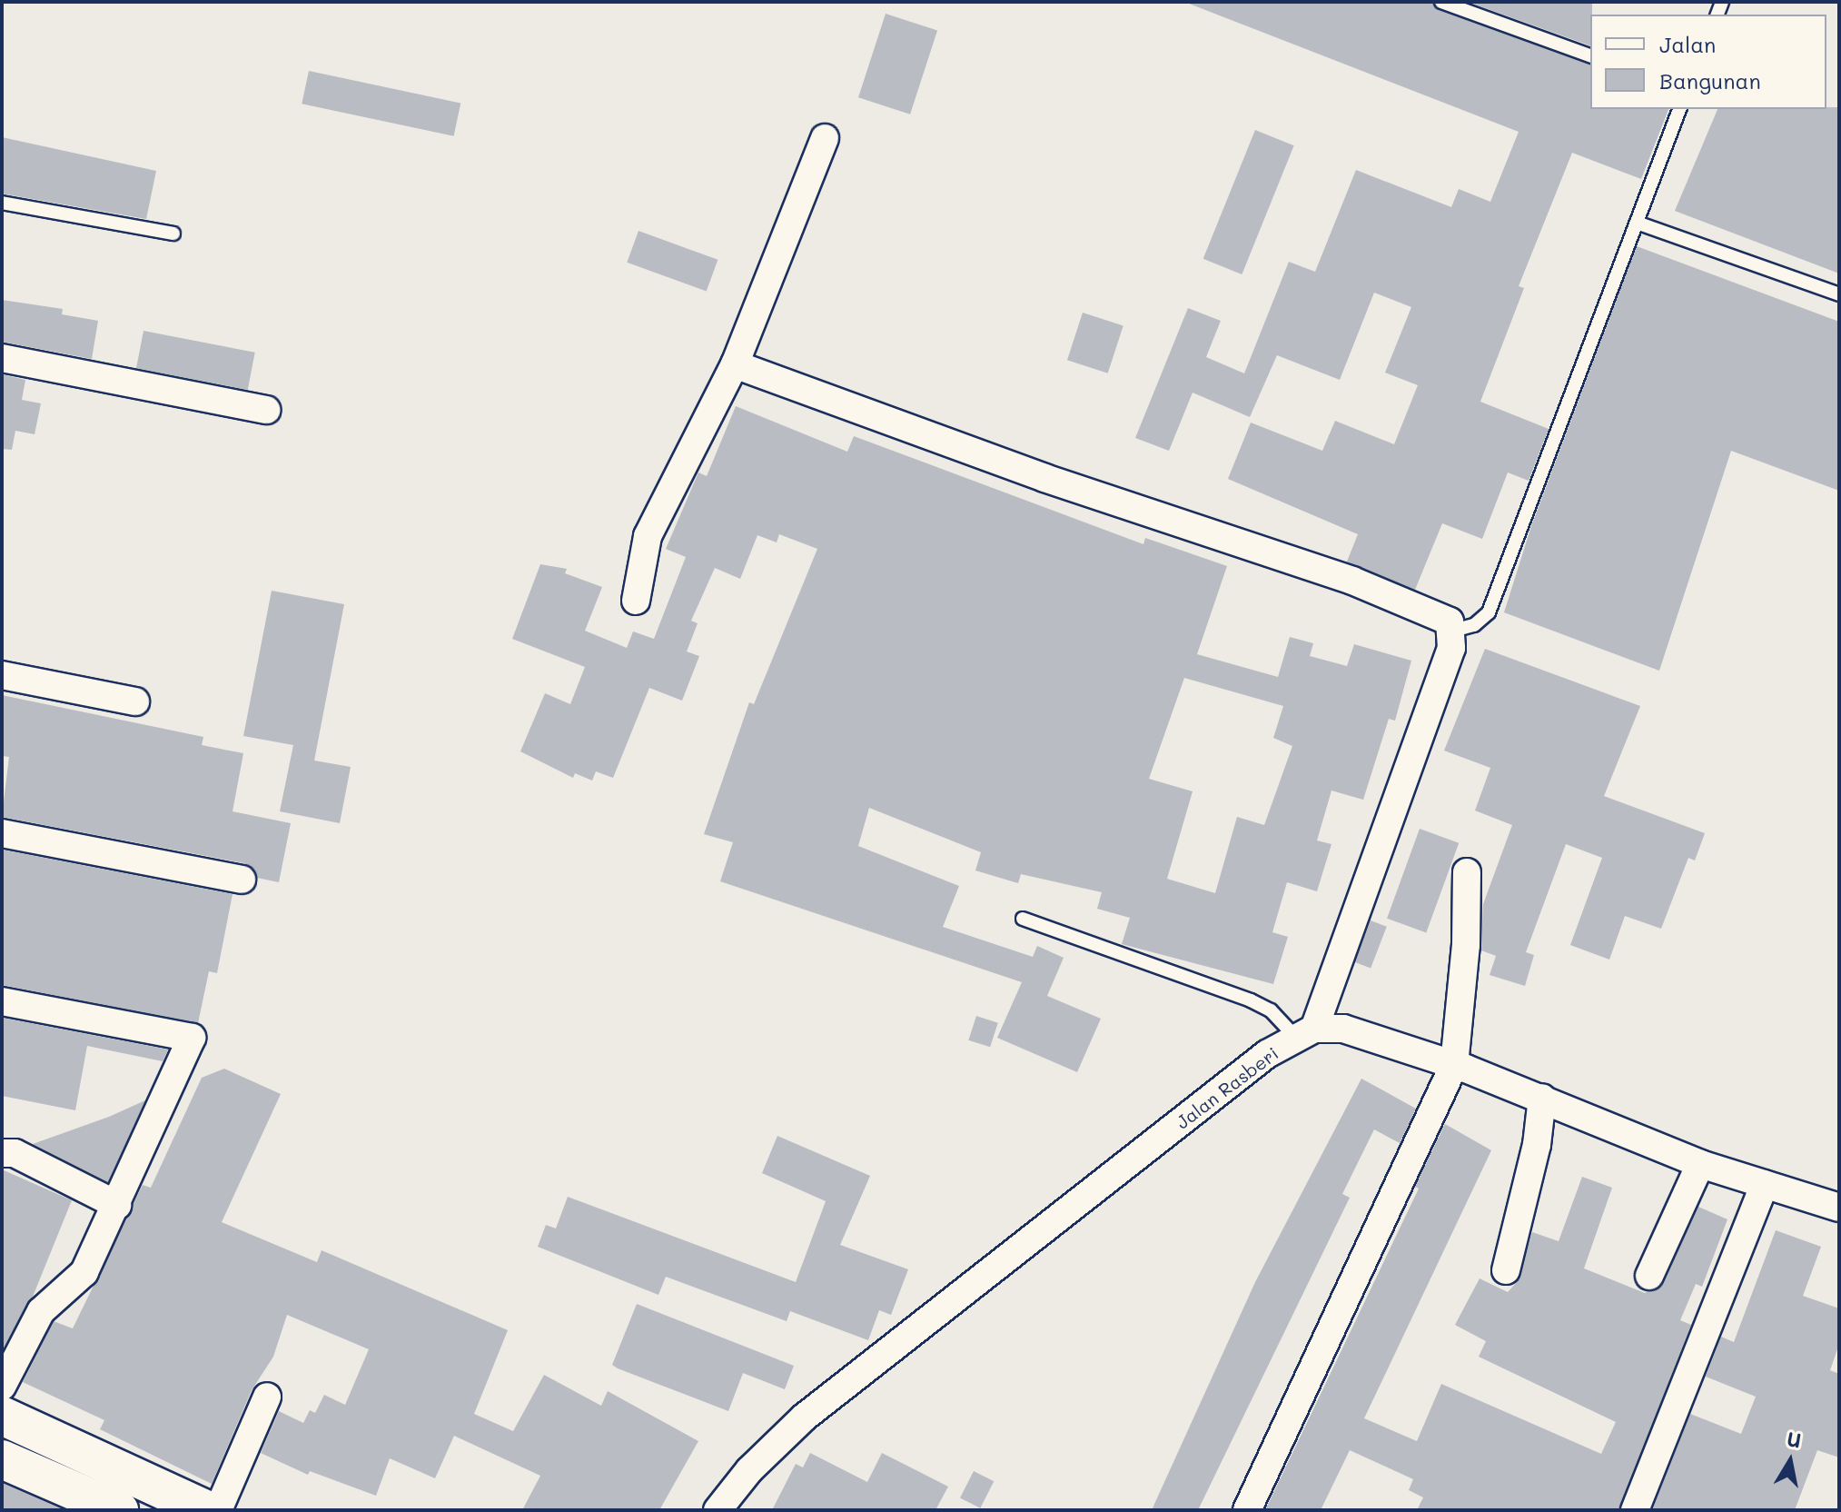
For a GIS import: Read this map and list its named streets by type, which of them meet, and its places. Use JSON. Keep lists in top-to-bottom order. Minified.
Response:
{"streets":{"street":["Jalan Rasberi"]},"legend":["Jalan","Bangunan"],"north":"top"}
